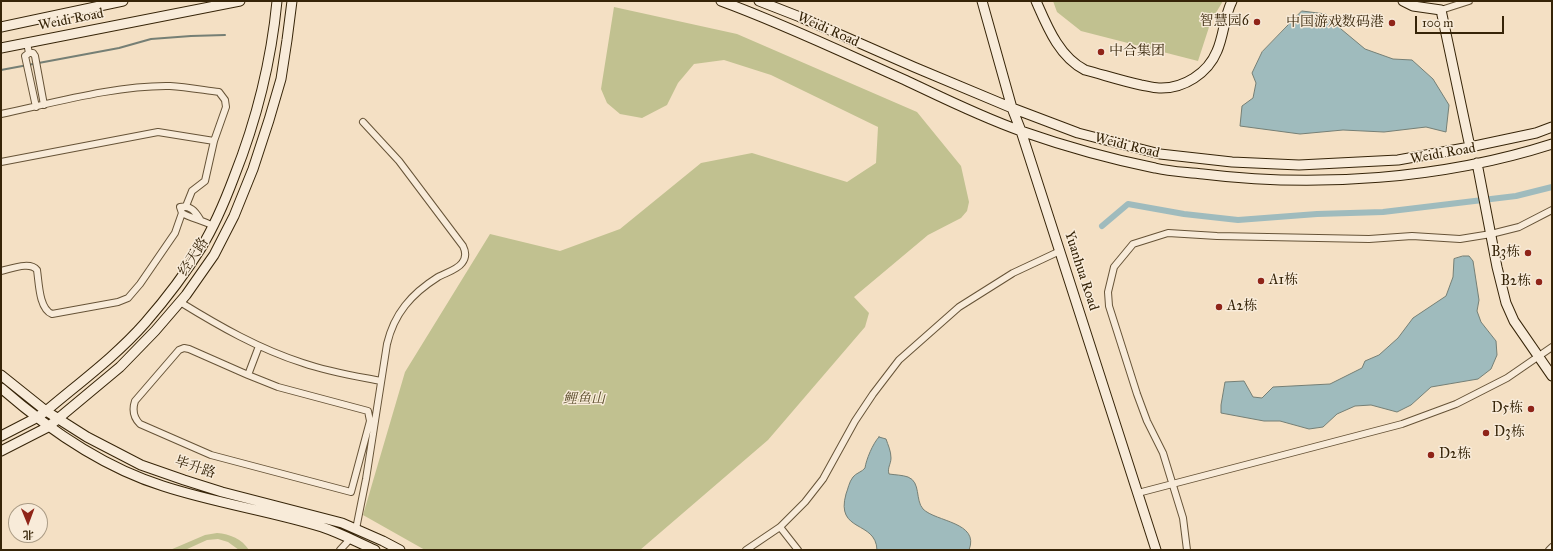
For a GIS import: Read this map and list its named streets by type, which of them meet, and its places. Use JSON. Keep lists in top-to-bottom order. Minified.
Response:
{"streets":{"main road":["Weidi Road","经天路","Yuanhua Road","毕升路"]},"crossings":[["Weidi Road","Yuanhua Road"],["经天路","毕升路"]],"parks":["鲤鱼山"],"places":["智慧园6","中国游戏数码港","中合集团","B3栋","A1栋","B2栋","A2栋","D5栋","D3栋","D2栋"],"scale_bar":"100 m","north":"bottom"}
